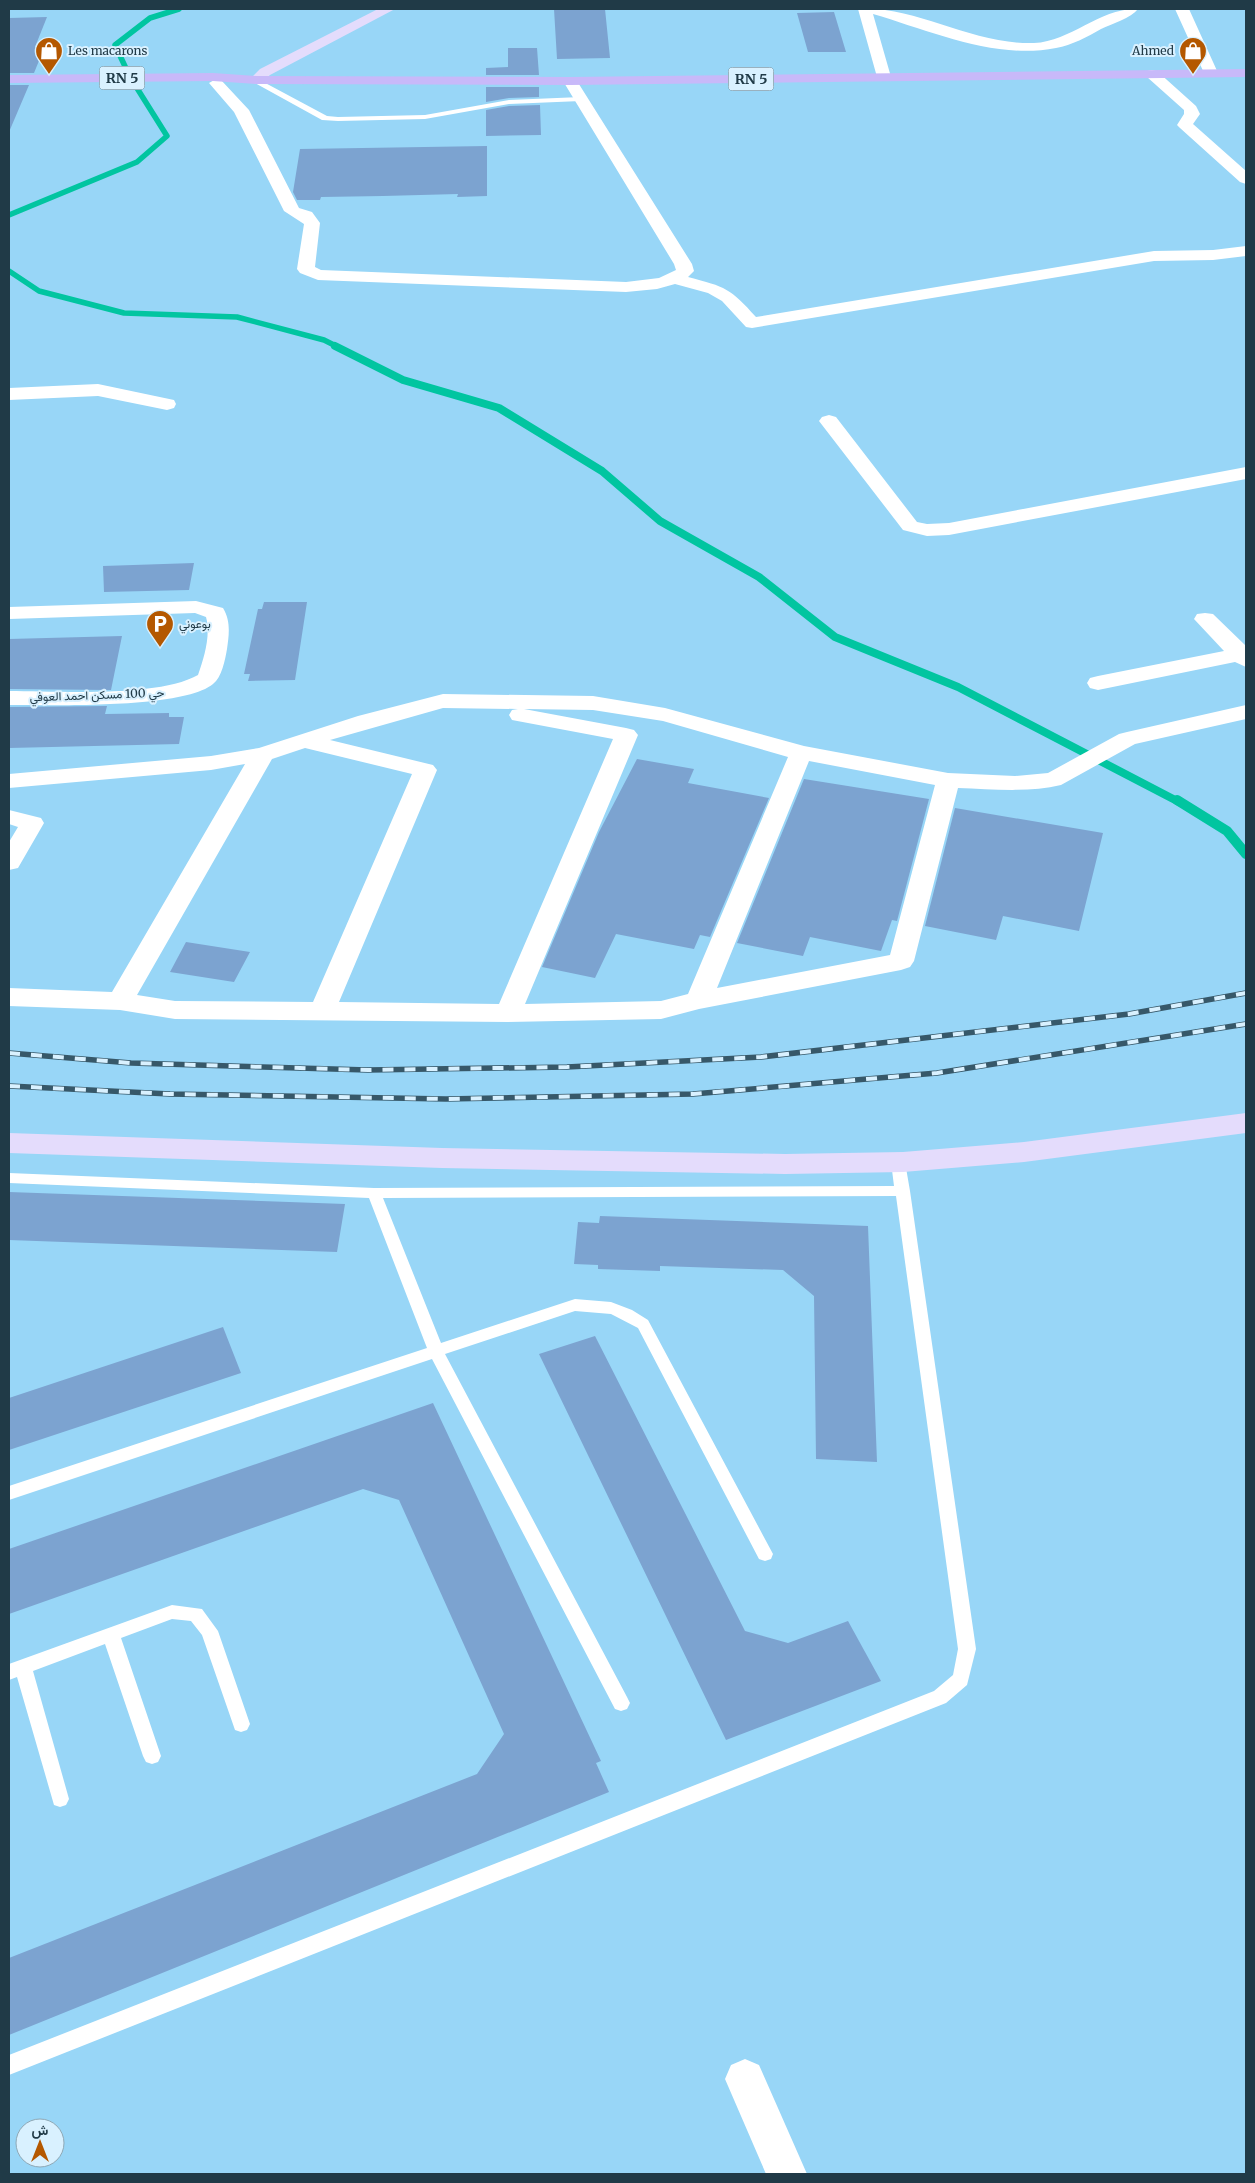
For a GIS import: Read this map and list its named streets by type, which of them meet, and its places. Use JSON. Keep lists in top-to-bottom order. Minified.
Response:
{"streets":{"main road":["RN 5"],"street":["حي 100 مسكن احمد العوفي"]},"places":{"shop":["Les macarons","Ahmed"],"parking":["بوعوني"]},"north":"top"}
